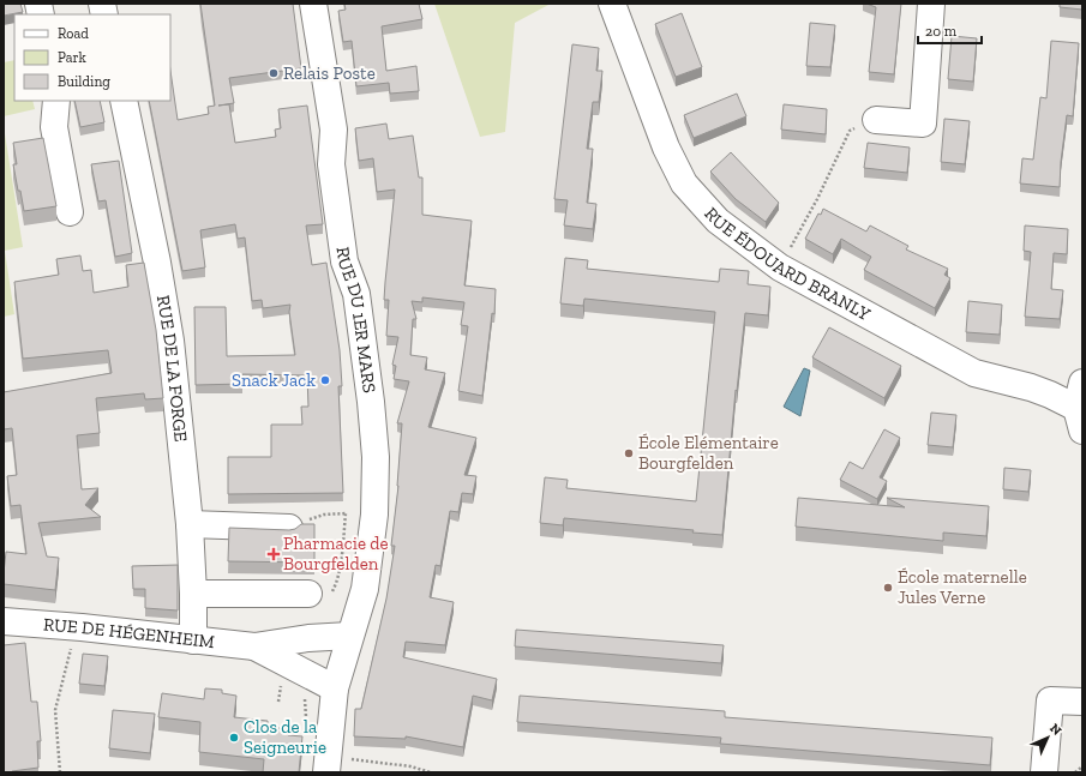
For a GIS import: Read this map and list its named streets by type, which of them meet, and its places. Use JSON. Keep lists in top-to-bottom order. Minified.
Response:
{"streets":{"street":["RUE ÉDOUARD BRANLY","RUE DU 1ER MARS","RUE DE LA FORGE","RUE DE HÉGENHEIM"]},"crossings":[["RUE DU 1ER MARS","RUE DE HÉGENHEIM"],["RUE DE LA FORGE","RUE DE HÉGENHEIM"]],"places":{"other":["Relais Poste","Snack Jack","École Elémentaire Bourgfelden","École maternelle Jules Verne","Clos de la Seigneurie"],"health":["Pharmacie de Bourgfelden"]},"legend":["Road","Park","Building"],"scale_bar":"20 m","north":"top right"}
